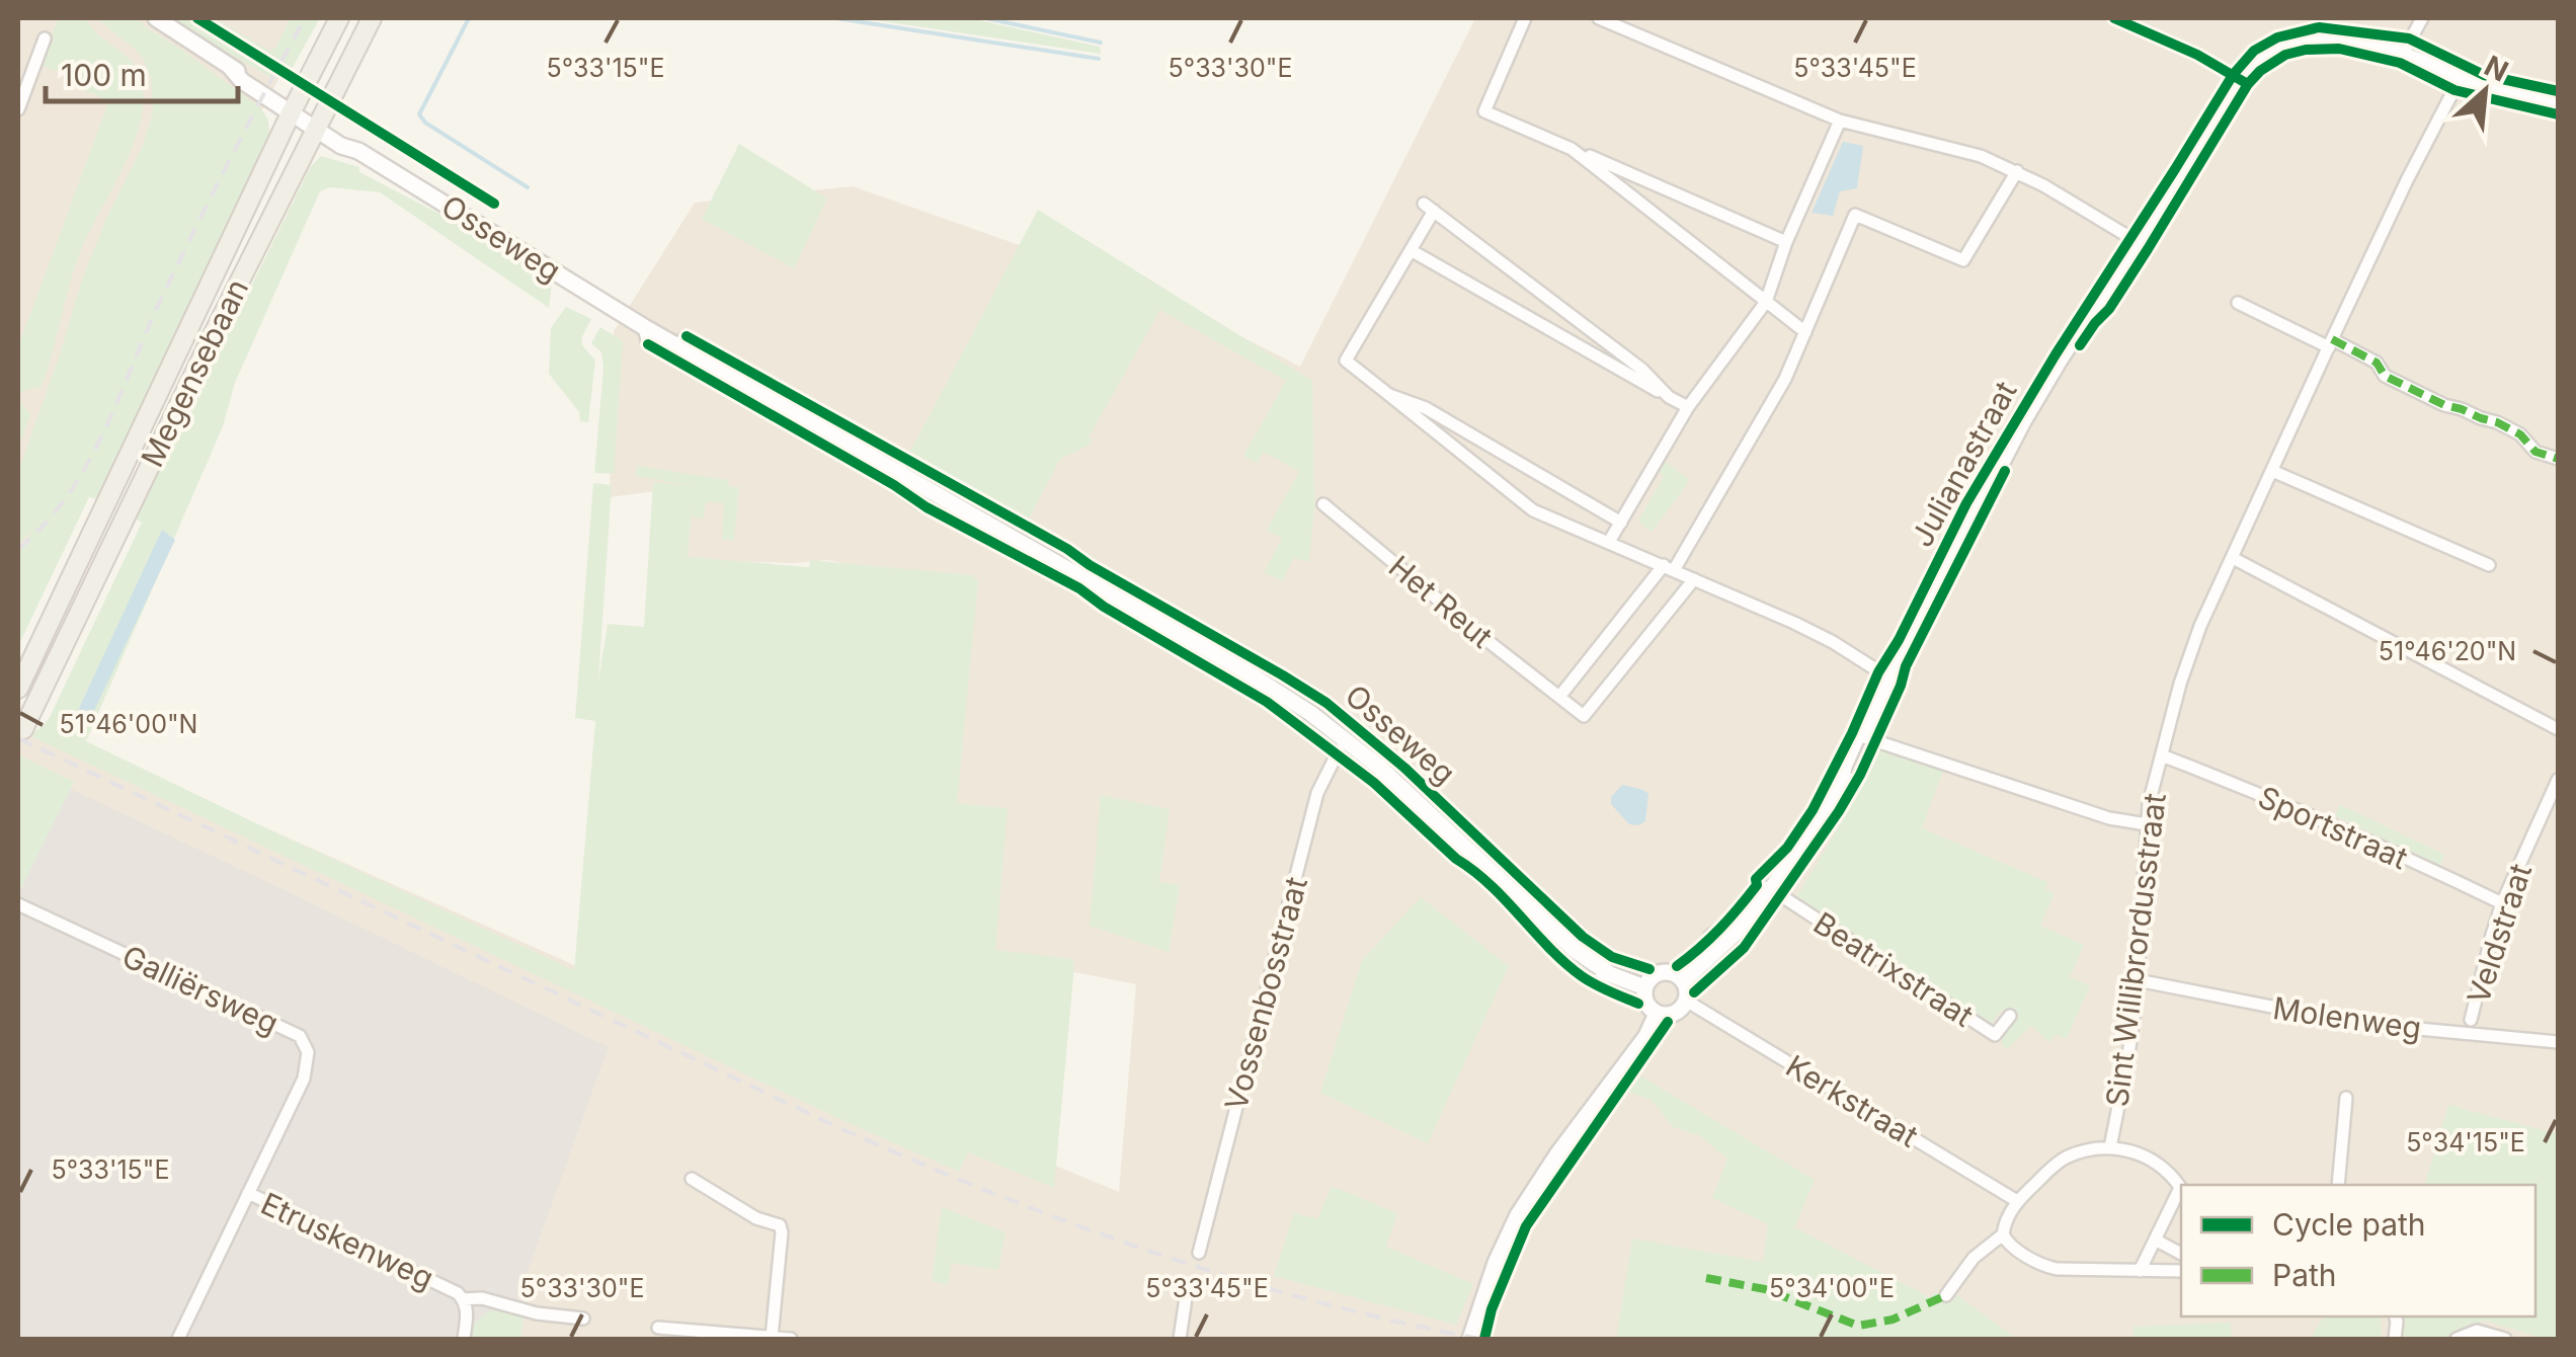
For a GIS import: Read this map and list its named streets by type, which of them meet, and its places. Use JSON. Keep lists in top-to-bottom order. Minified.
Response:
{"streets":{"main road":["Megensebaan"],"street":["Osseweg","Julianastraat","Het Reut","Sportstraat","Veldstraat","Sint Willibrordusstraat","Beatrixstraat","Galliërsweg","Vossenbosstraat","Molenweg","Kerkstraat","Etruskenweg"]},"crossings":[["Osseweg","Megensebaan"],["Osseweg","Julianastraat"],["Osseweg","Vossenbosstraat"],["Osseweg","Kerkstraat"],["Julianastraat","Sint Willibrordusstraat"],["Julianastraat","Beatrixstraat"],["Julianastraat","Kerkstraat"],["Sportstraat","Veldstraat"],["Sportstraat","Sint Willibrordusstraat"],["Sint Willibrordusstraat","Molenweg"],["Galliërsweg","Etruskenweg"]],"legend":["Cycle path","Path"],"scale_bar":"100 m","north":"top right","coordinates":["5°33'15\"E","5°33'30\"E","5°33'45\"E","51°46'20\"N","51°46'00\"N","5°34'15\"E","5°34'00\"E"]}
